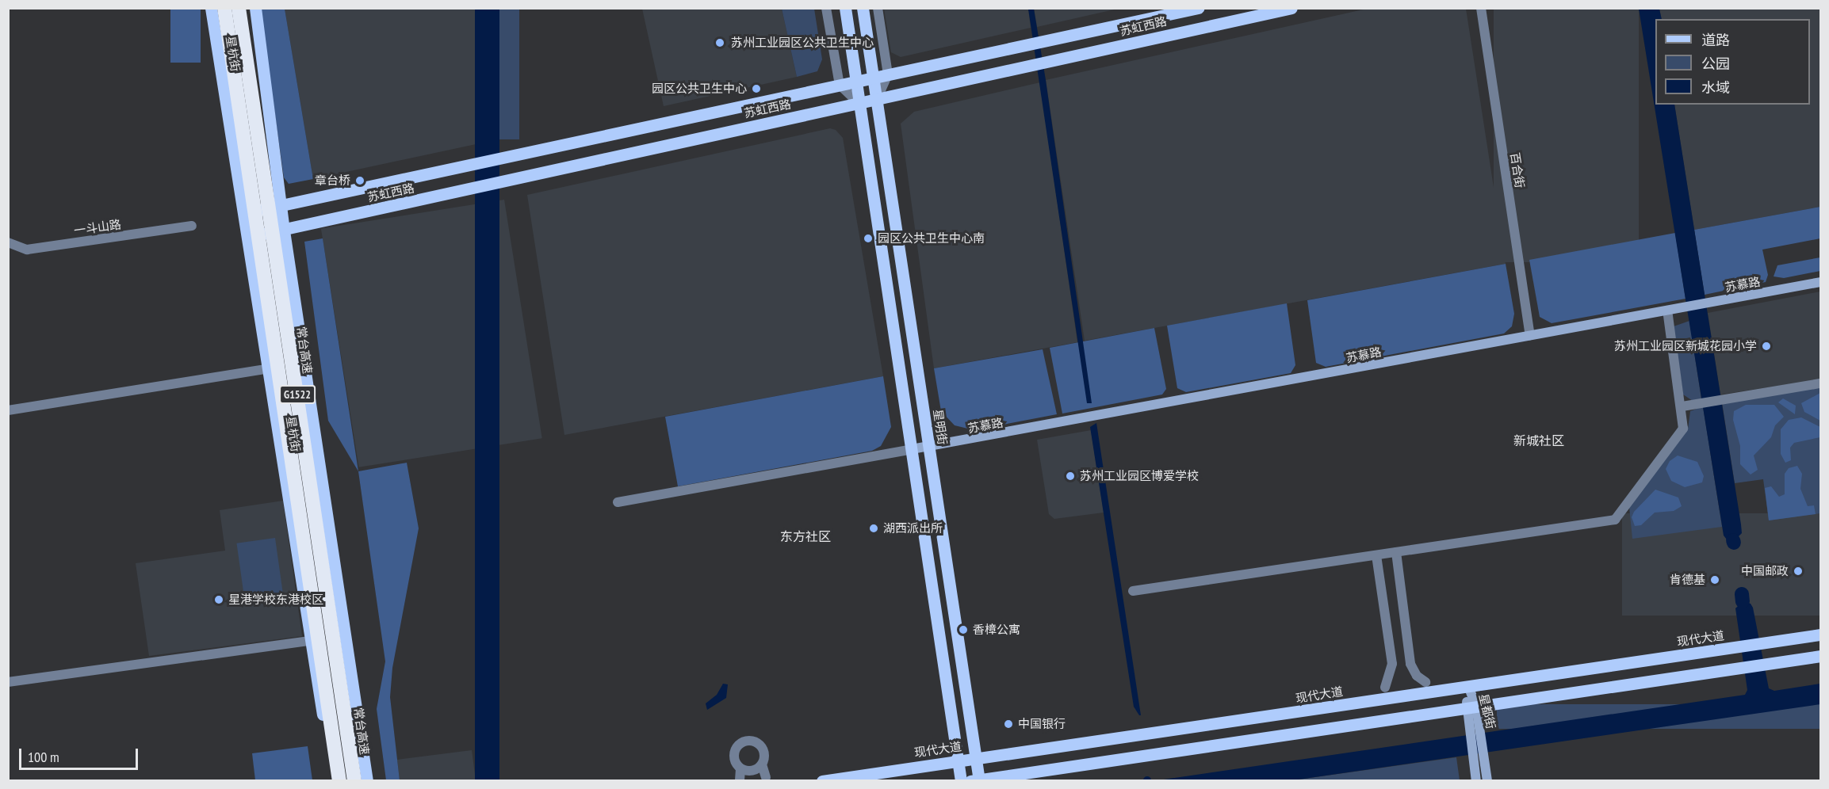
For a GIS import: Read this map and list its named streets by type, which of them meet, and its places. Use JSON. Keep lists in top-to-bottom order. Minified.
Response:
{"streets":{"highway":["常台高速","G1522"],"main road":["苏虹西路","星杭街","苏慕路","星明街","现代大道","星都街"],"street":["百合街","一斗山路"]},"crossings":[["苏虹西路","星杭街"],["苏虹西路","星明街"],["百合街","苏慕路"],["苏慕路","星明街"],["星明街","现代大道"],["现代大道","星都街"]],"districts":["新城社区","东方社区"],"places":["苏州工业园区公共卫生中心","园区公共卫生中心","章台桥","园区公共卫生中心南","苏州工业园区新城花园小学","苏州工业园区博爱学校","湖西派出所","中国邮政","肯德基","星港学校东港校区","香樟公寓","中国银行"],"legend":["道路","公园","水域"],"scale_bar":"100 m"}
